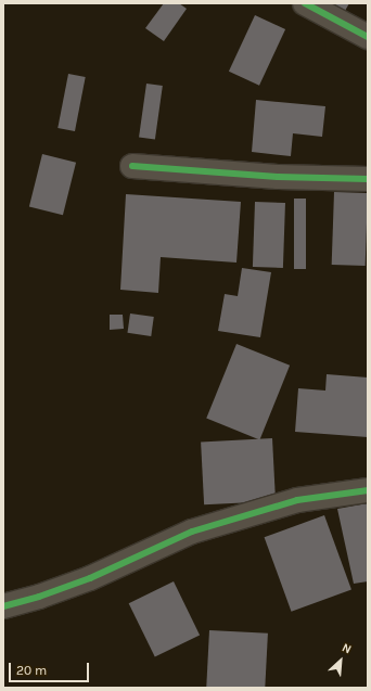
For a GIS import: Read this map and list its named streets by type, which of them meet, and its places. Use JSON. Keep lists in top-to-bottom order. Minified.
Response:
{"scale_bar":"20 m","north":"top right"}
